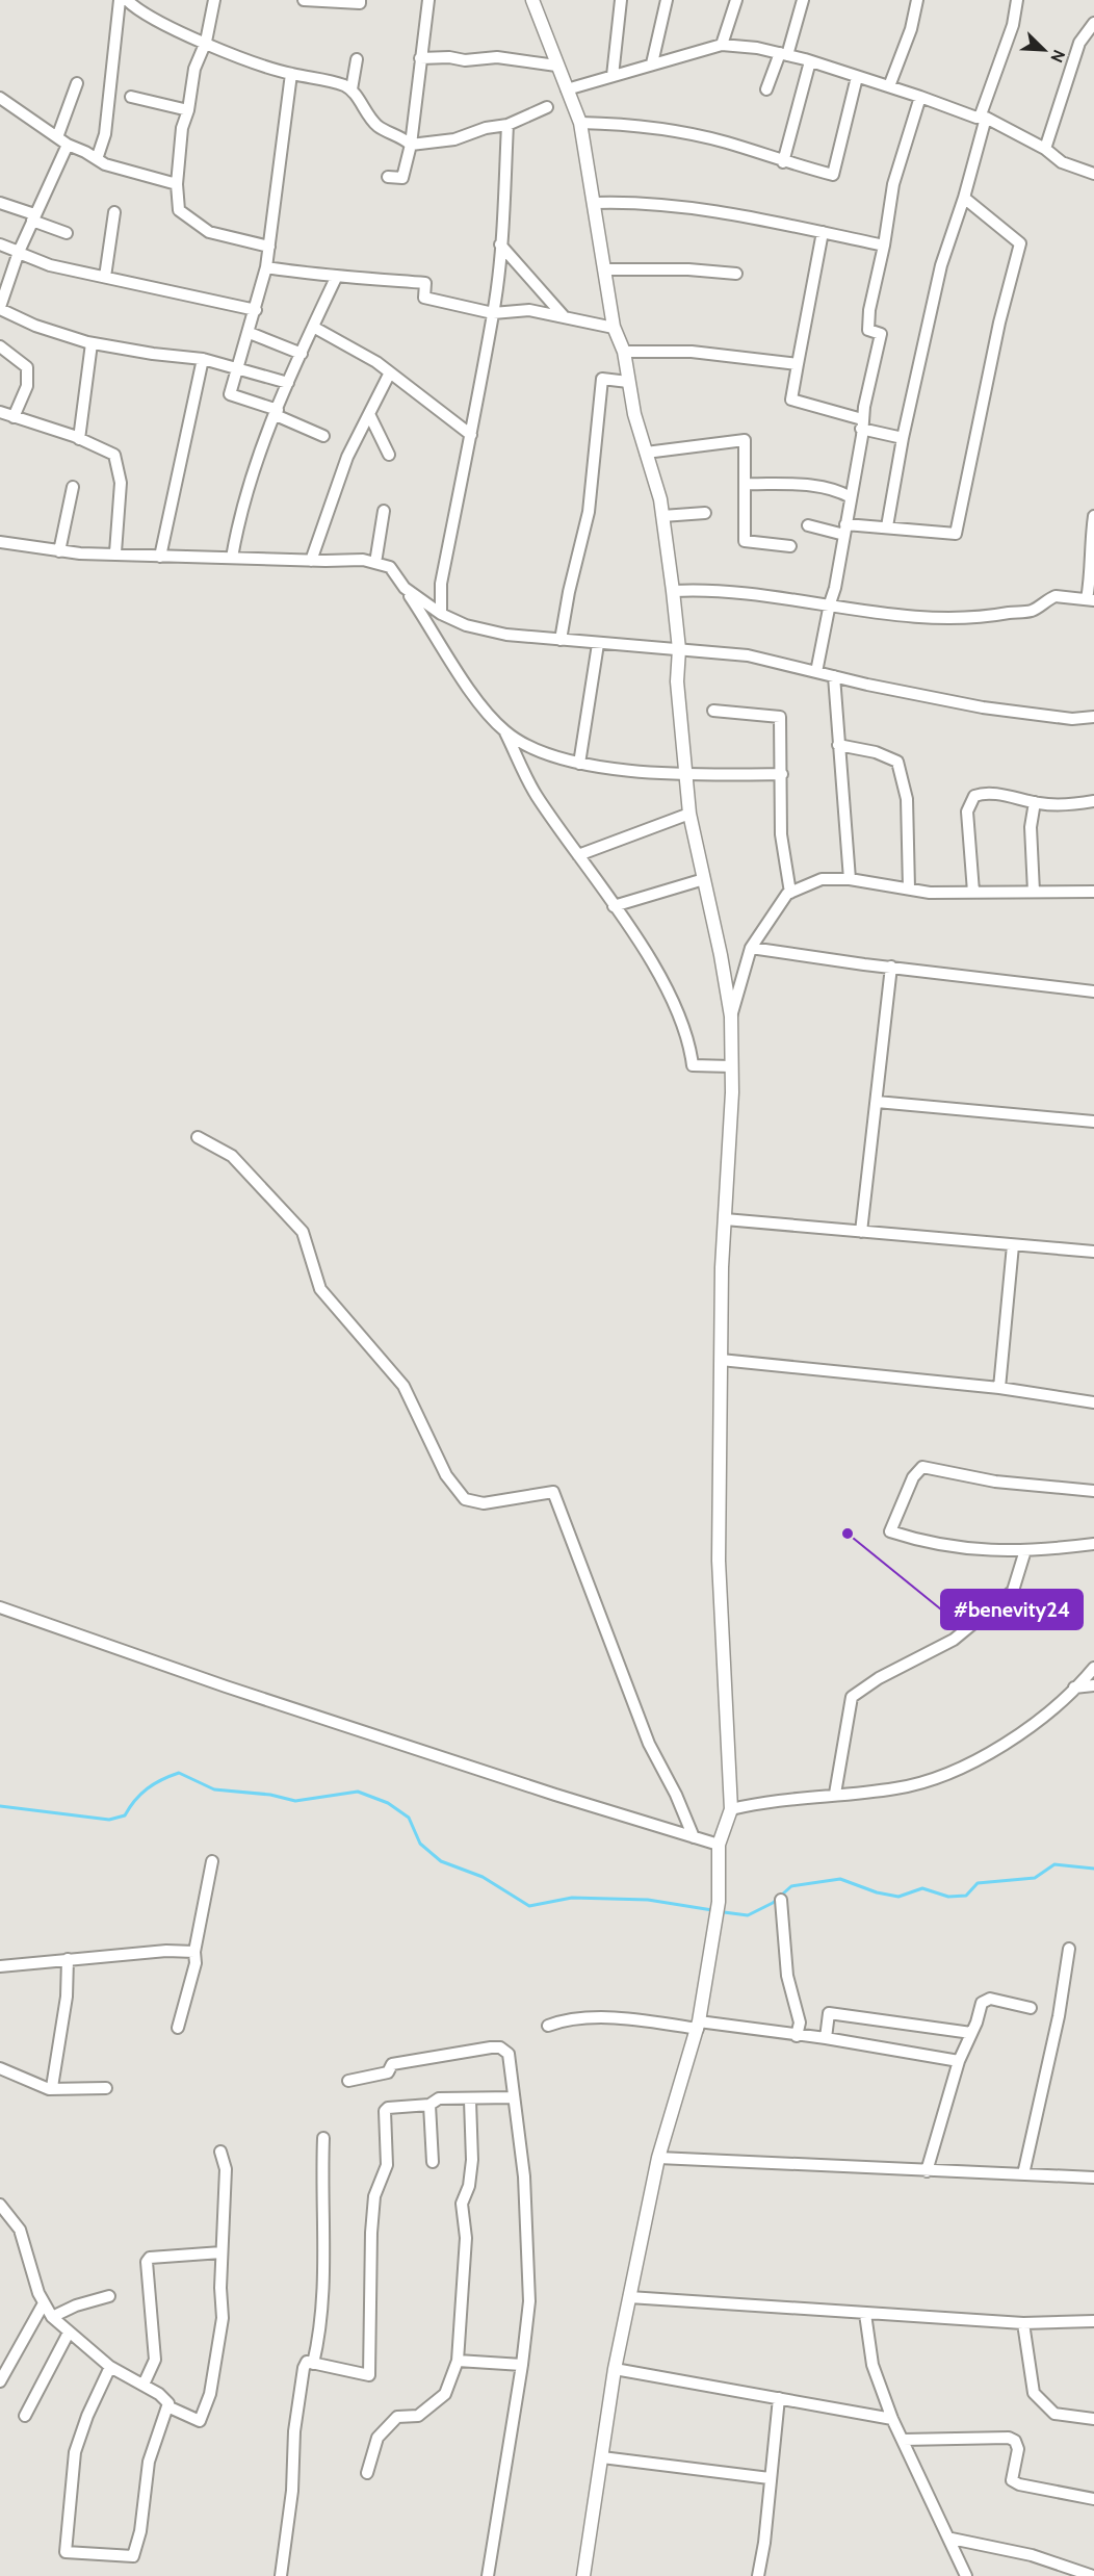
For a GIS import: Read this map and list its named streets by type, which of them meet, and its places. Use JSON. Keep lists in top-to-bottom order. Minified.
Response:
{"places":["#benevity24"],"north":"bottom right"}
